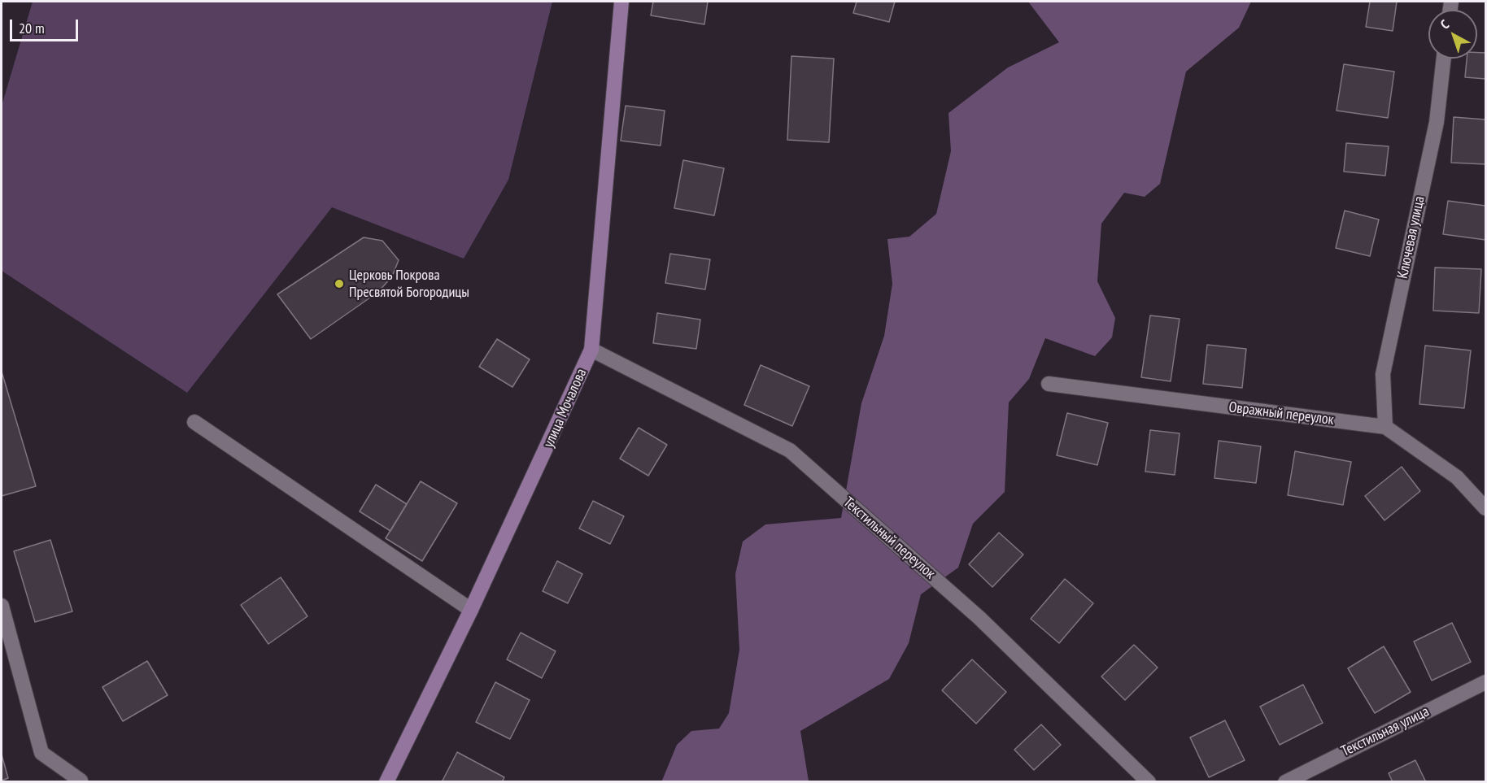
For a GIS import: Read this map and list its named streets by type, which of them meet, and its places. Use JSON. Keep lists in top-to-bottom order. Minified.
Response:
{"streets":{"street":["Ключевая улица","улица Мочалова","Овражный переулок","Текстильный переулок","Текстильная улица"]},"crossings":[["Ключевая улица","Овражный переулок"],["улица Мочалова","Текстильный переулок"]],"places":["Церковь Покрова Пресвятой Богородицы"],"scale_bar":"20 m","north":"top left"}
